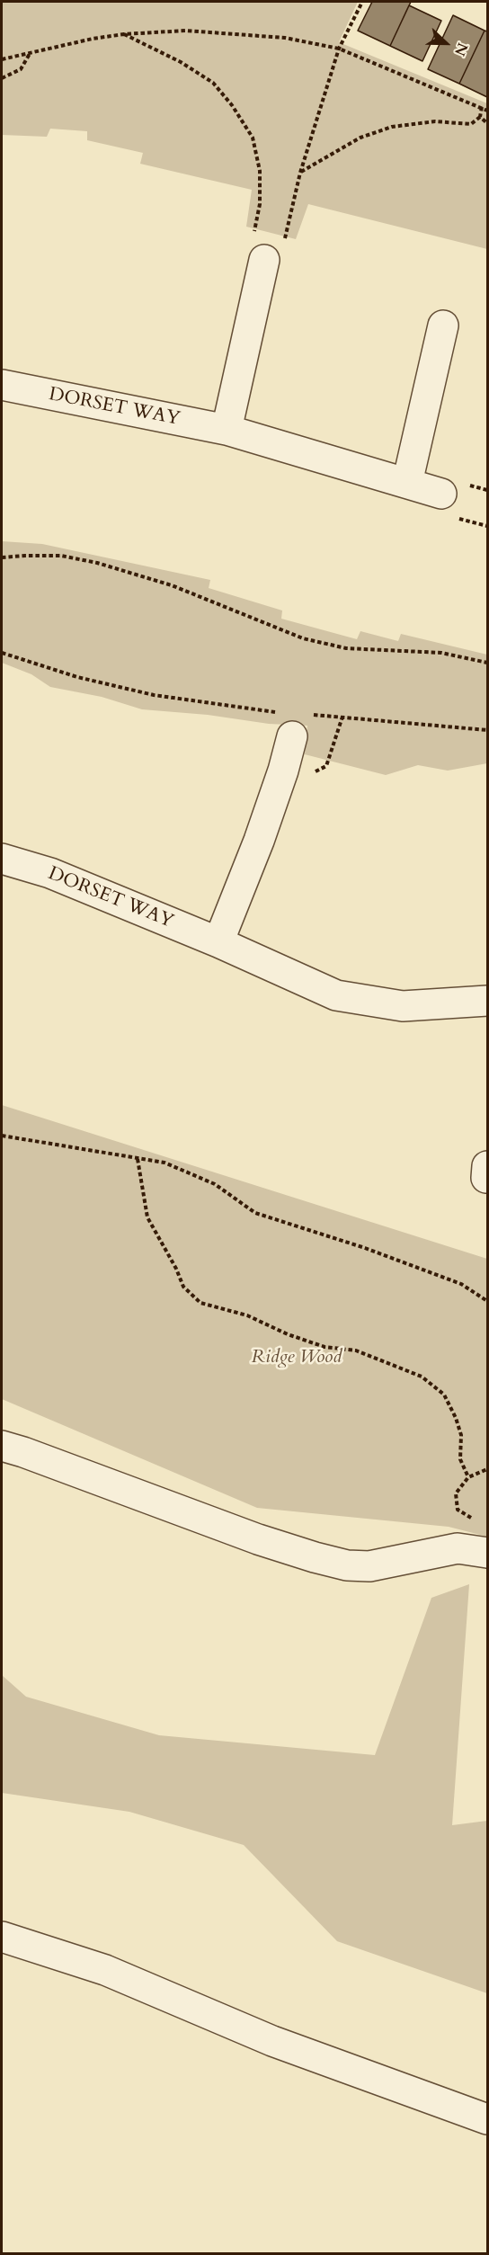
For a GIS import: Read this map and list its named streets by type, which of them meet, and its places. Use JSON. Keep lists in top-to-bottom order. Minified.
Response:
{"streets":{"street":["DORSET WAY"]},"parks":["Ridge Wood"],"north":"right"}
